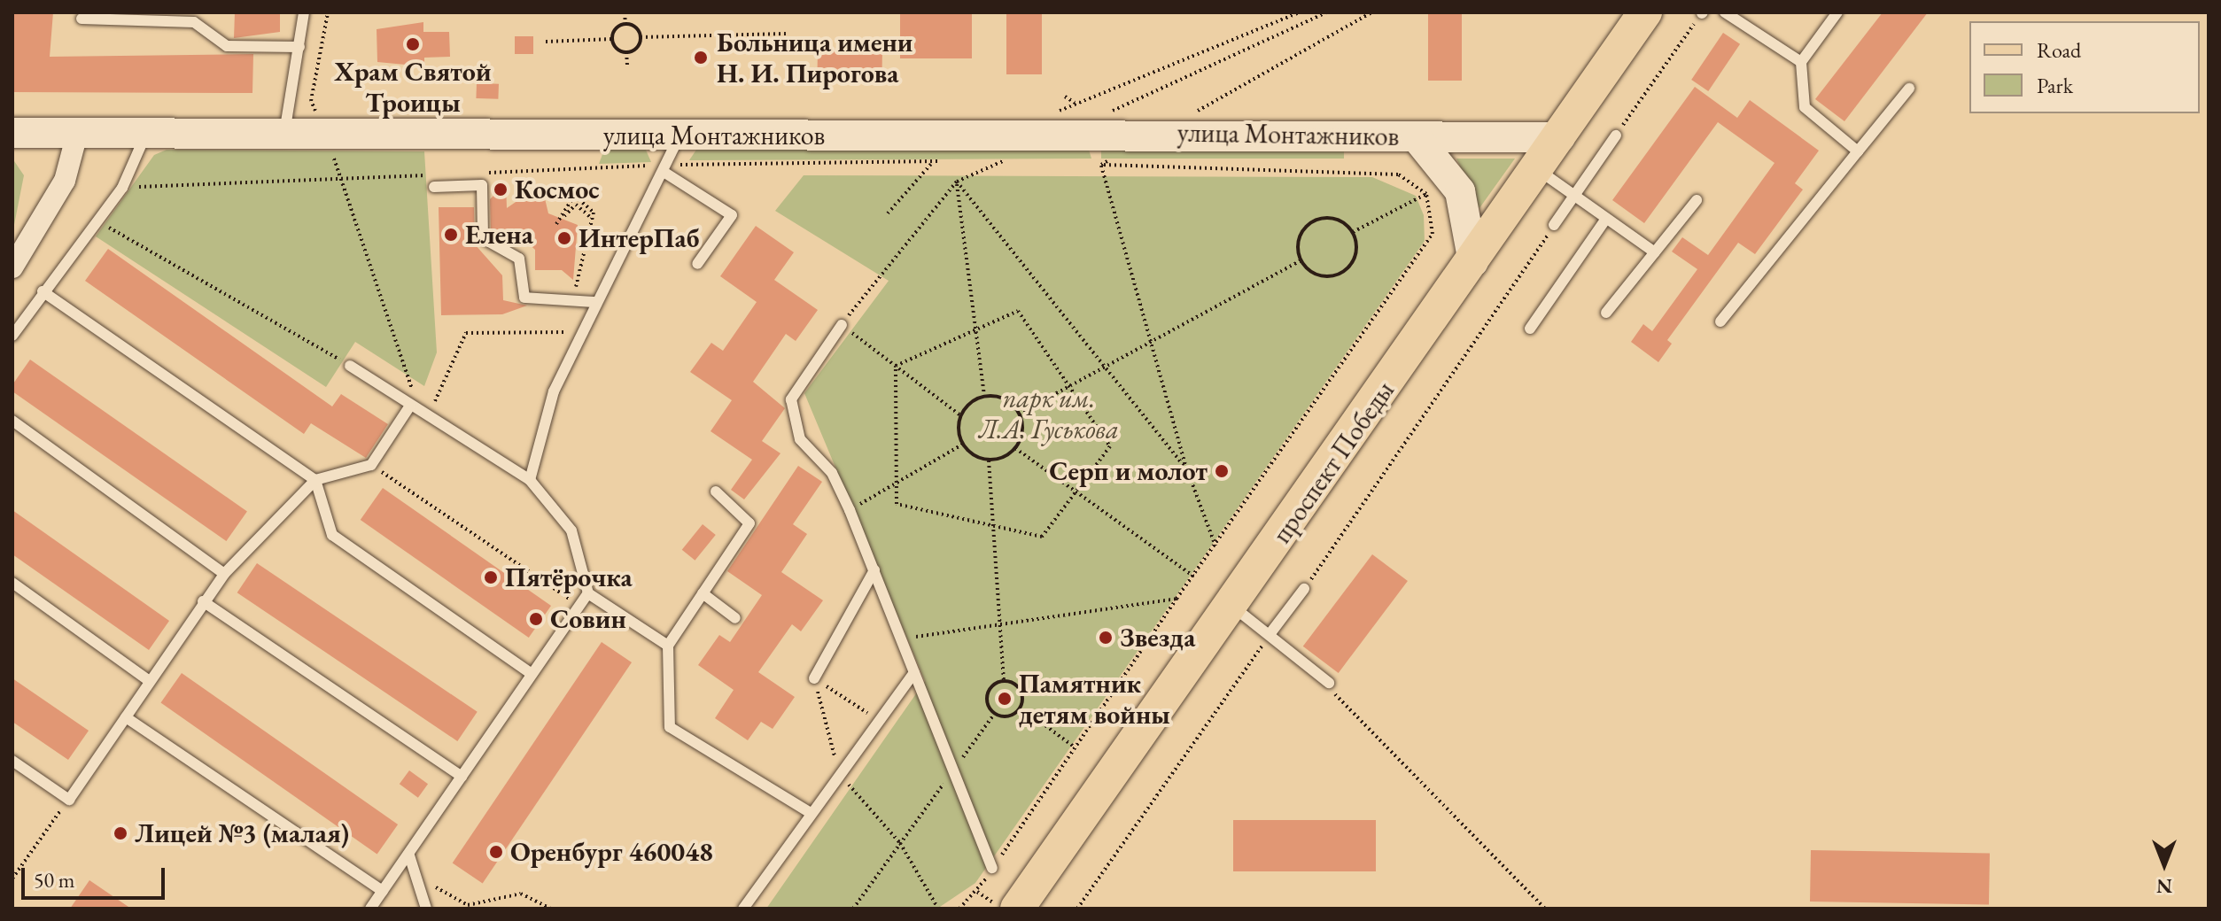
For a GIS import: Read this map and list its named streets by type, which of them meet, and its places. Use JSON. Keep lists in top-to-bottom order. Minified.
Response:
{"streets":{"main road":["улица Монтажников","проспект Победы"]},"crossings":[["улица Монтажников","проспект Победы"]],"parks":["парк им. Л.А. Гуськова"],"places":["Храм Святой Троицы","Больница имени Н. И. Пирогова","Космос","Елена","ИнтерПаб","Серп и молот","Пятёрочка","Совин","Звезда","Памятник детям войны","Лицей №3 (малая)","Оренбург 460048"],"legend":["Road","Park"],"scale_bar":"50 m","north":"bottom"}
